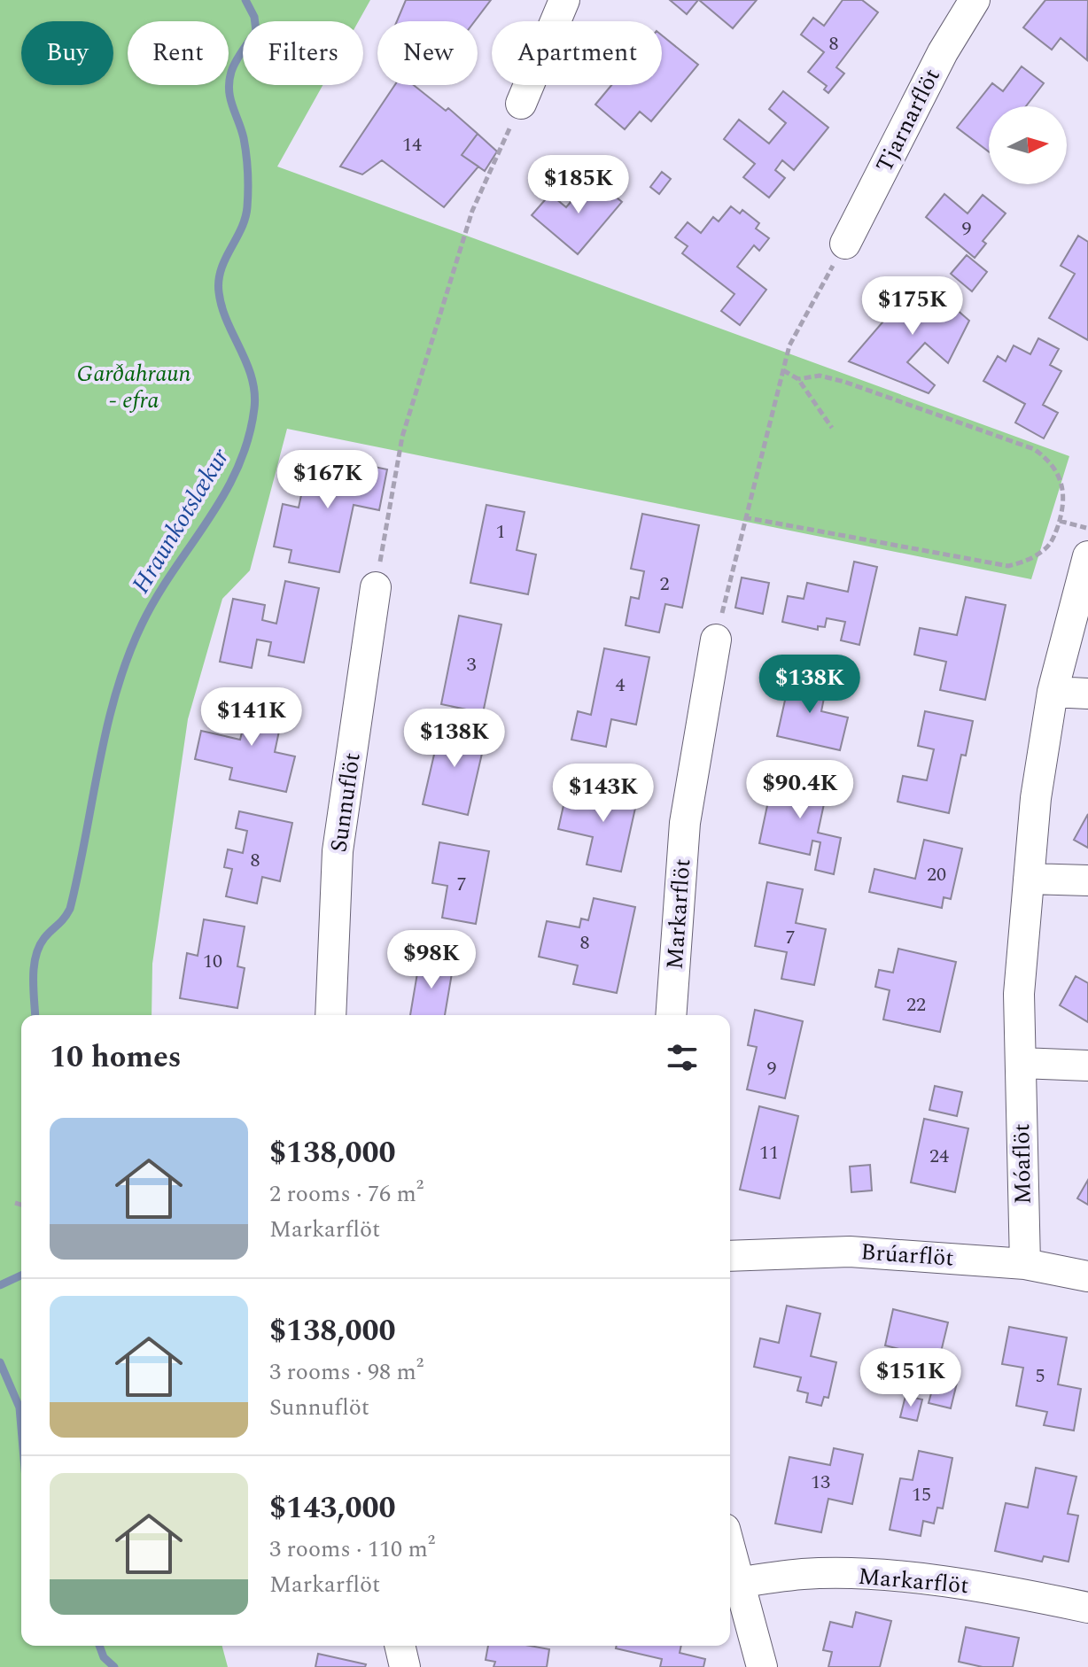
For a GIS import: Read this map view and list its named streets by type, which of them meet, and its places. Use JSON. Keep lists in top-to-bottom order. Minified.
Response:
{"streets":{"street":["Tjarnarflöt","Sunnuflöt","Markarflöt","Móaflöt","Brúarflöt"]},"crossings":[["Móaflöt","Brúarflöt"]],"water":["Hraunkotslækur"],"parks":["Garðahraun - efra"],"house_numbers":["8","14","9","1","2","3","4","8","20","7","7","8","10","22","9","11","24","5","13","15"],"north":"right","page":{"chip":["Buy","Rent","Filters","New","Apartment"],"price":["$185K","$175K","$167K","$138K","$141K","$138K","$90.4K","$143K","$98K","$151K"],"heading":"10 homes","list":[{"name":"$138,000","note":"2 rooms · 76 m² · Markarflöt"},{"name":"$138,000","note":"3 rooms · 98 m² · Sunnuflöt"},{"name":"$143,000","note":"3 rooms · 110 m² · Markarflöt"}]}}
